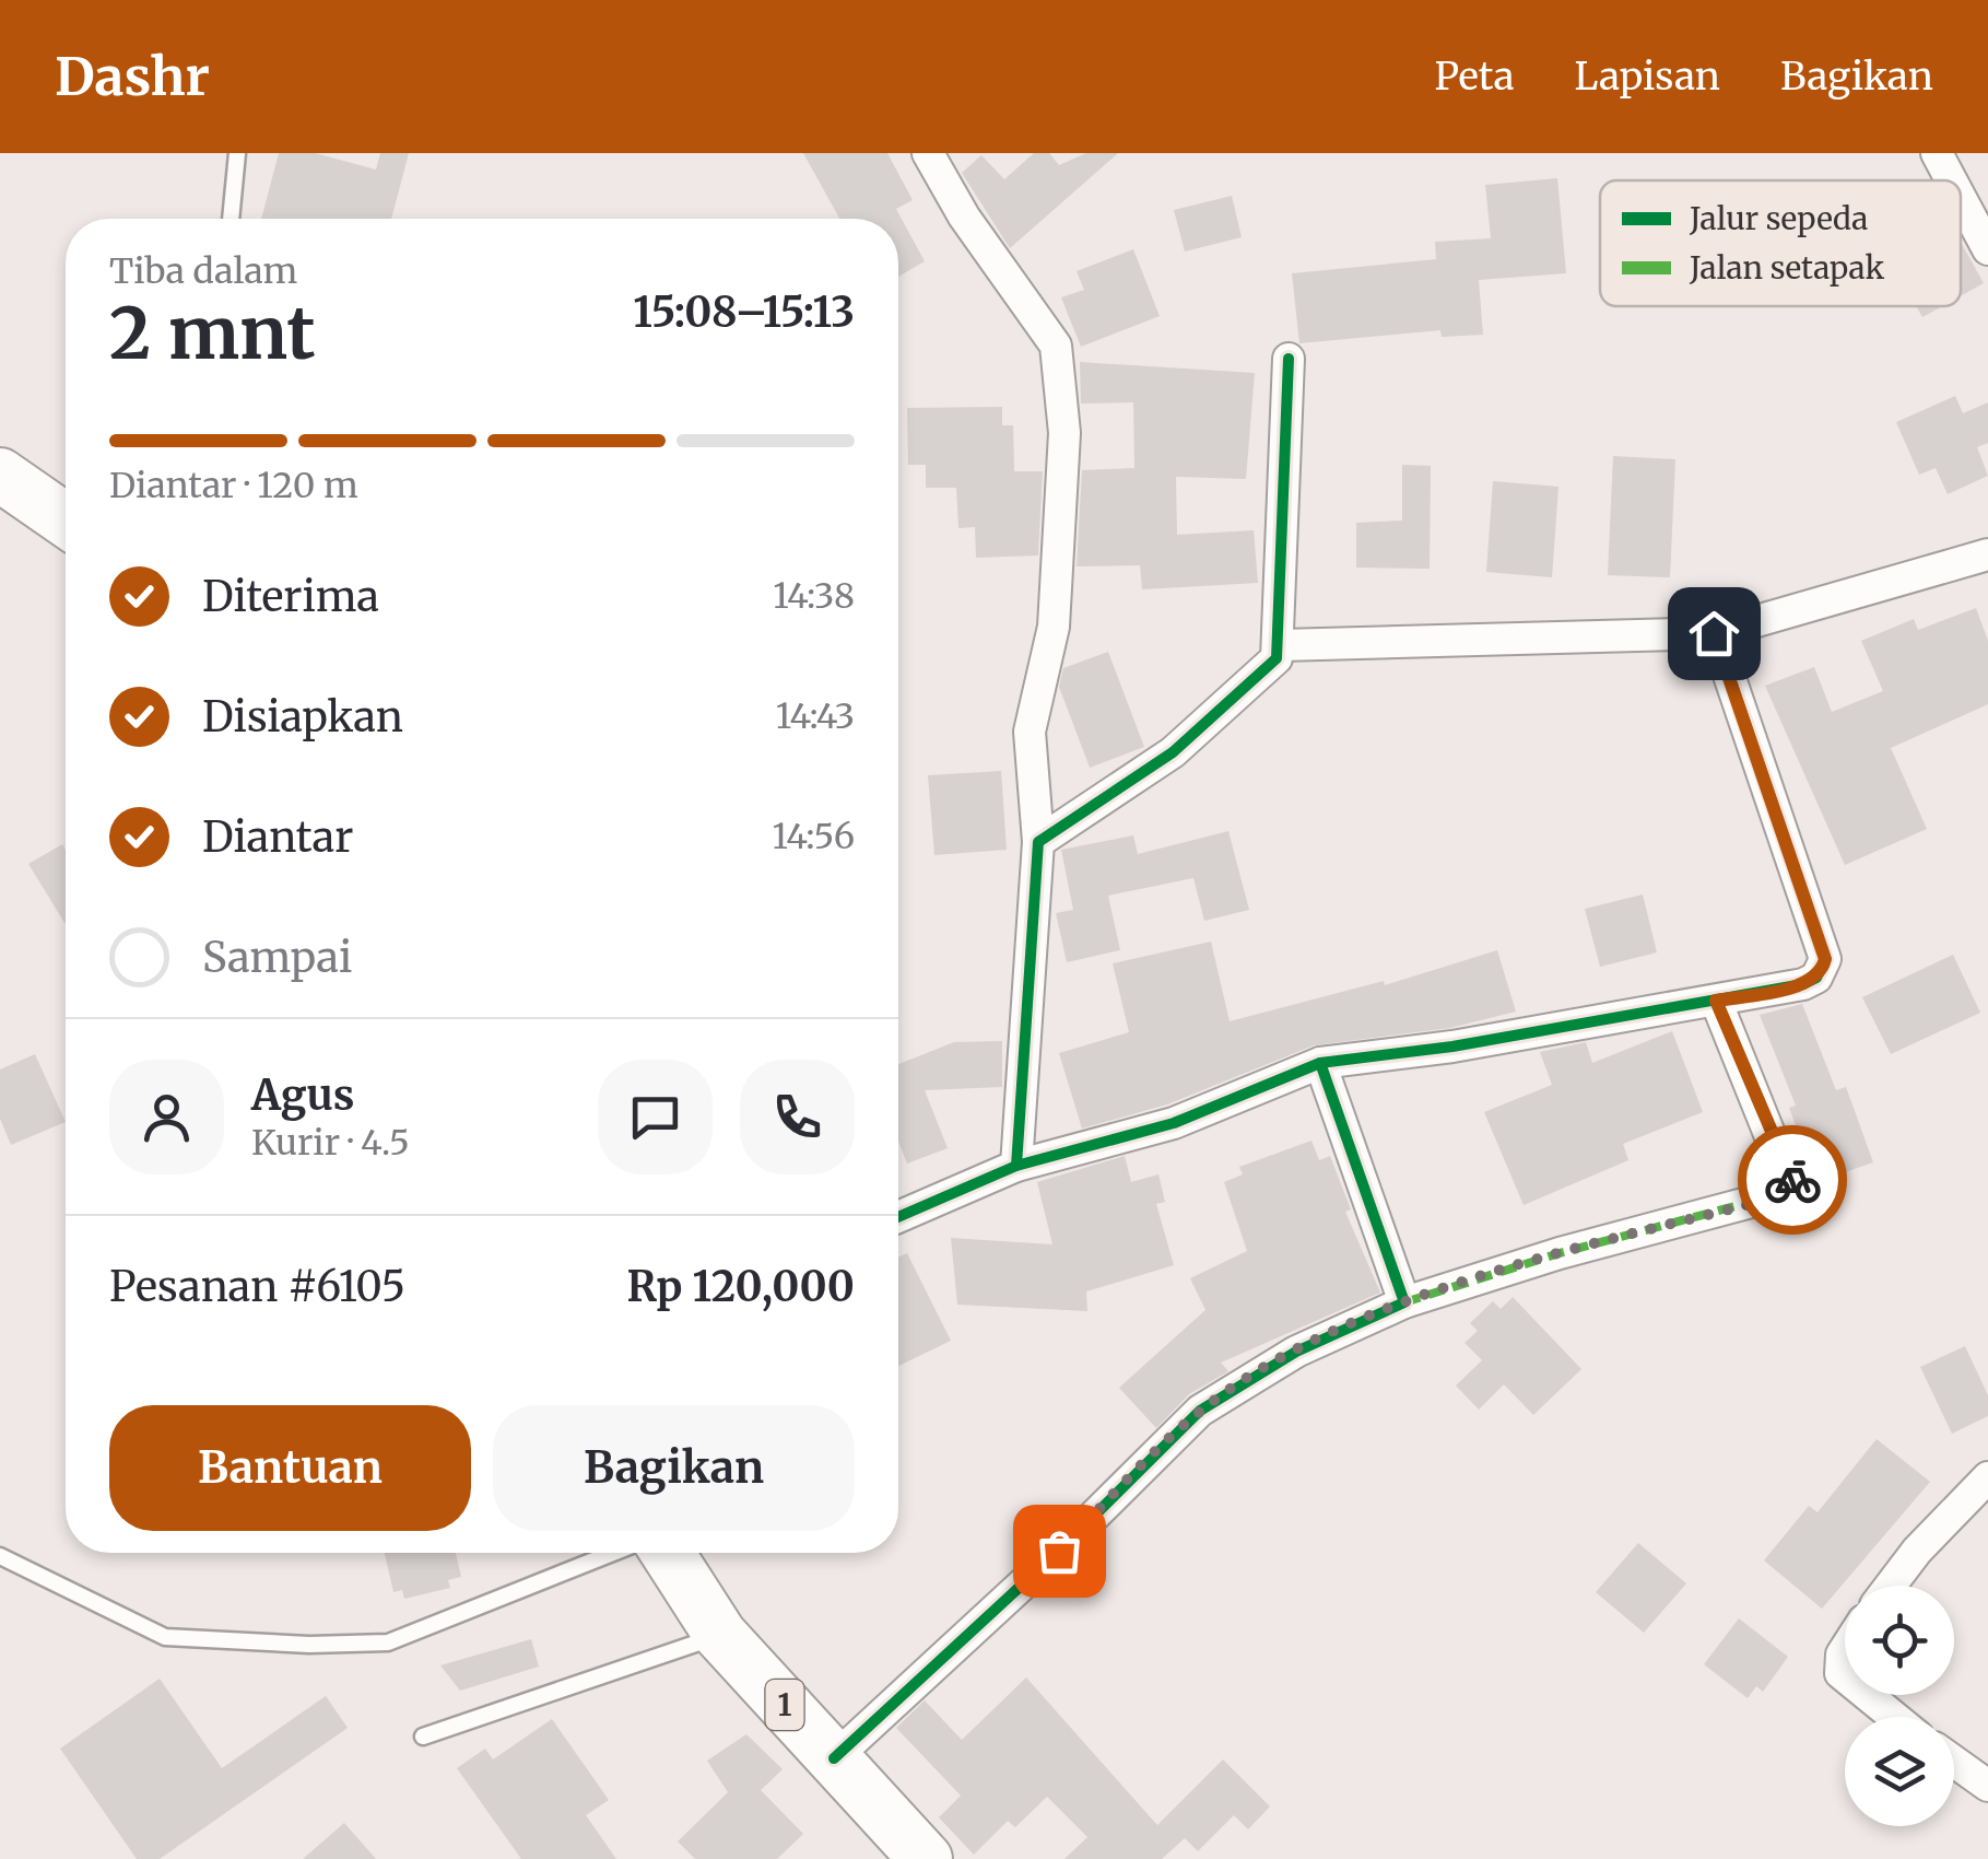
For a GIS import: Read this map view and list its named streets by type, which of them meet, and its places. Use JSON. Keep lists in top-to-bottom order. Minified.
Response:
{"streets":{"highway":["1"]},"legend":["Jalur sepeda","Jalan setapak"],"page":{"header":"Dashr","nav":["Peta","Lapisan","Bagikan"],"heading":["2 mnt","Tiba dalam","15:08–15:13"],"panel":["Agus","Kurir · 4.5","Pesanan #6105","Rp 120,000"],"bar":"Diantar · 120 m","list":[["Diterima","14:38"],["Disiapkan","14:43"],["Diantar","14:56"],"Sampai"],"buttons":["Bantuan","Bagikan"]}}
